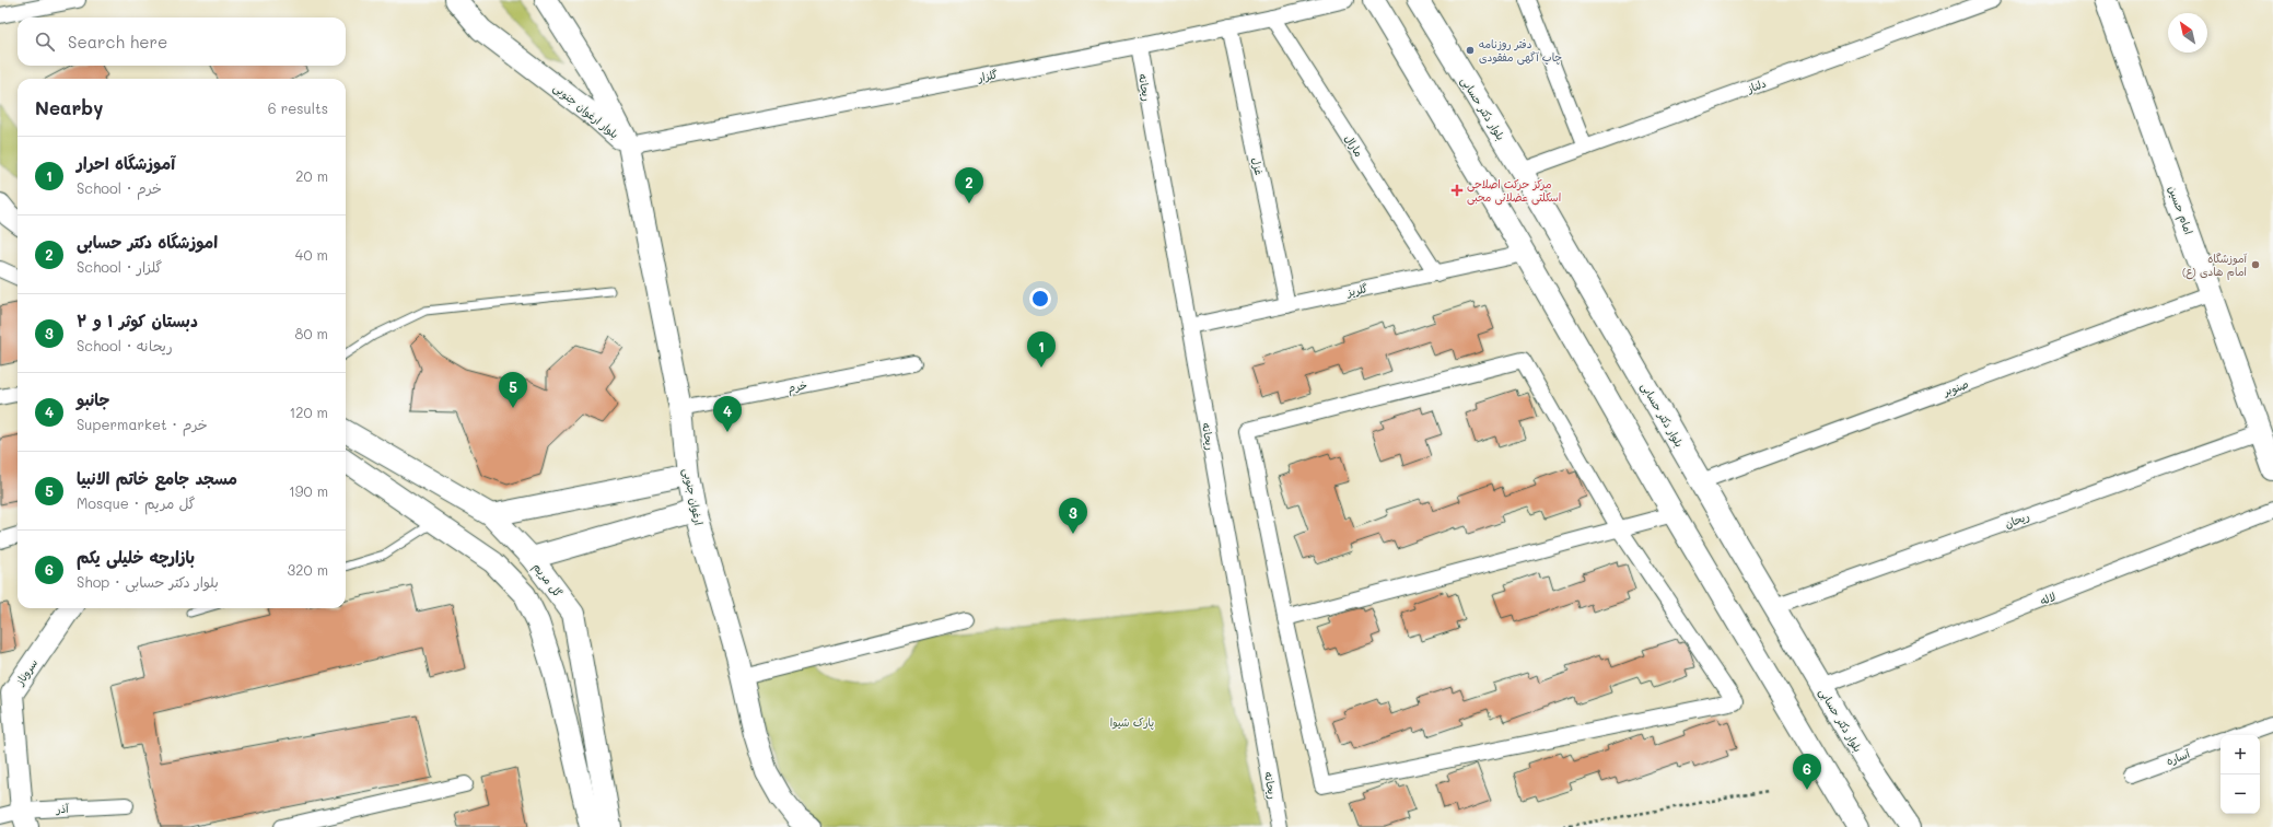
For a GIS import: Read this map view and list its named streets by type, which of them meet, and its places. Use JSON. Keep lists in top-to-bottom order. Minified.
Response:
{"streets":{"street":["گلزار","دلناز","ریحانه","بلوار دکتر حسابی","بلوار ارغوان جنوبی","مارال","غزل","امام حسین","گلریز","خرم","صنوبر","ارغوان جنوبی","ریحان","گل مریم","لاله","سروناز","آساره","آذر"]},"crossings":[["گلزار","ریحانه"],["گلزار","بلوار ارغوان جنوبی"],["گلزار","مارال"],["گلزار","غزل"],["گلزار","ارغوان جنوبی"],["دلناز","بلوار دکتر حسابی"],["ریحانه","گلریز"],["بلوار دکتر حسابی","صنوبر"],["بلوار دکتر حسابی","ریحان"],["بلوار دکتر حسابی","لاله"],["بلوار ارغوان جنوبی","ارغوان جنوبی"],["مارال","گلریز"],["غزل","گلریز"],["امام حسین","صنوبر"],["امام حسین","ریحان"],["خرم","ارغوان جنوبی"],["سروناز","آذر"]],"parks":["پارک شیوا"],"places":{"other":["دفتر روزنامه چاپ آگهی مفقودی","آموزشگاه امام هادی (ع)"],"health":["مرکز حرکت اصلاحی اسکلتی عضلانی محبی"]},"north":"top left","page":{"search":"Search here","heading":["Nearby","6 results"],"list":[{"mark":"1","name":"آموزشگاه احرار","note":"School · خرم","value":"20 m"},{"mark":"2","name":"اموزشگاه دکتر حسابی","note":"School · گلزار","value":"40 m"},{"mark":"3","name":"دبستان کوثر ۱ و ۲","note":"School · ریحانه","value":"80 m"},{"mark":"4","name":"جانبو","note":"Supermarket · خرم","value":"120 m"},{"mark":"5","name":"مسجد جامع خاتم الانبیا","note":"Mosque · گل مریم","value":"190 m"},{"mark":"6","name":"بازارچه خلیلی یکم","note":"Shop · بلوار دکتر حسابی","value":"320 m"}],"pins":["2","1","5","4","3","6"],"map_buttons":["+","−"]}}
